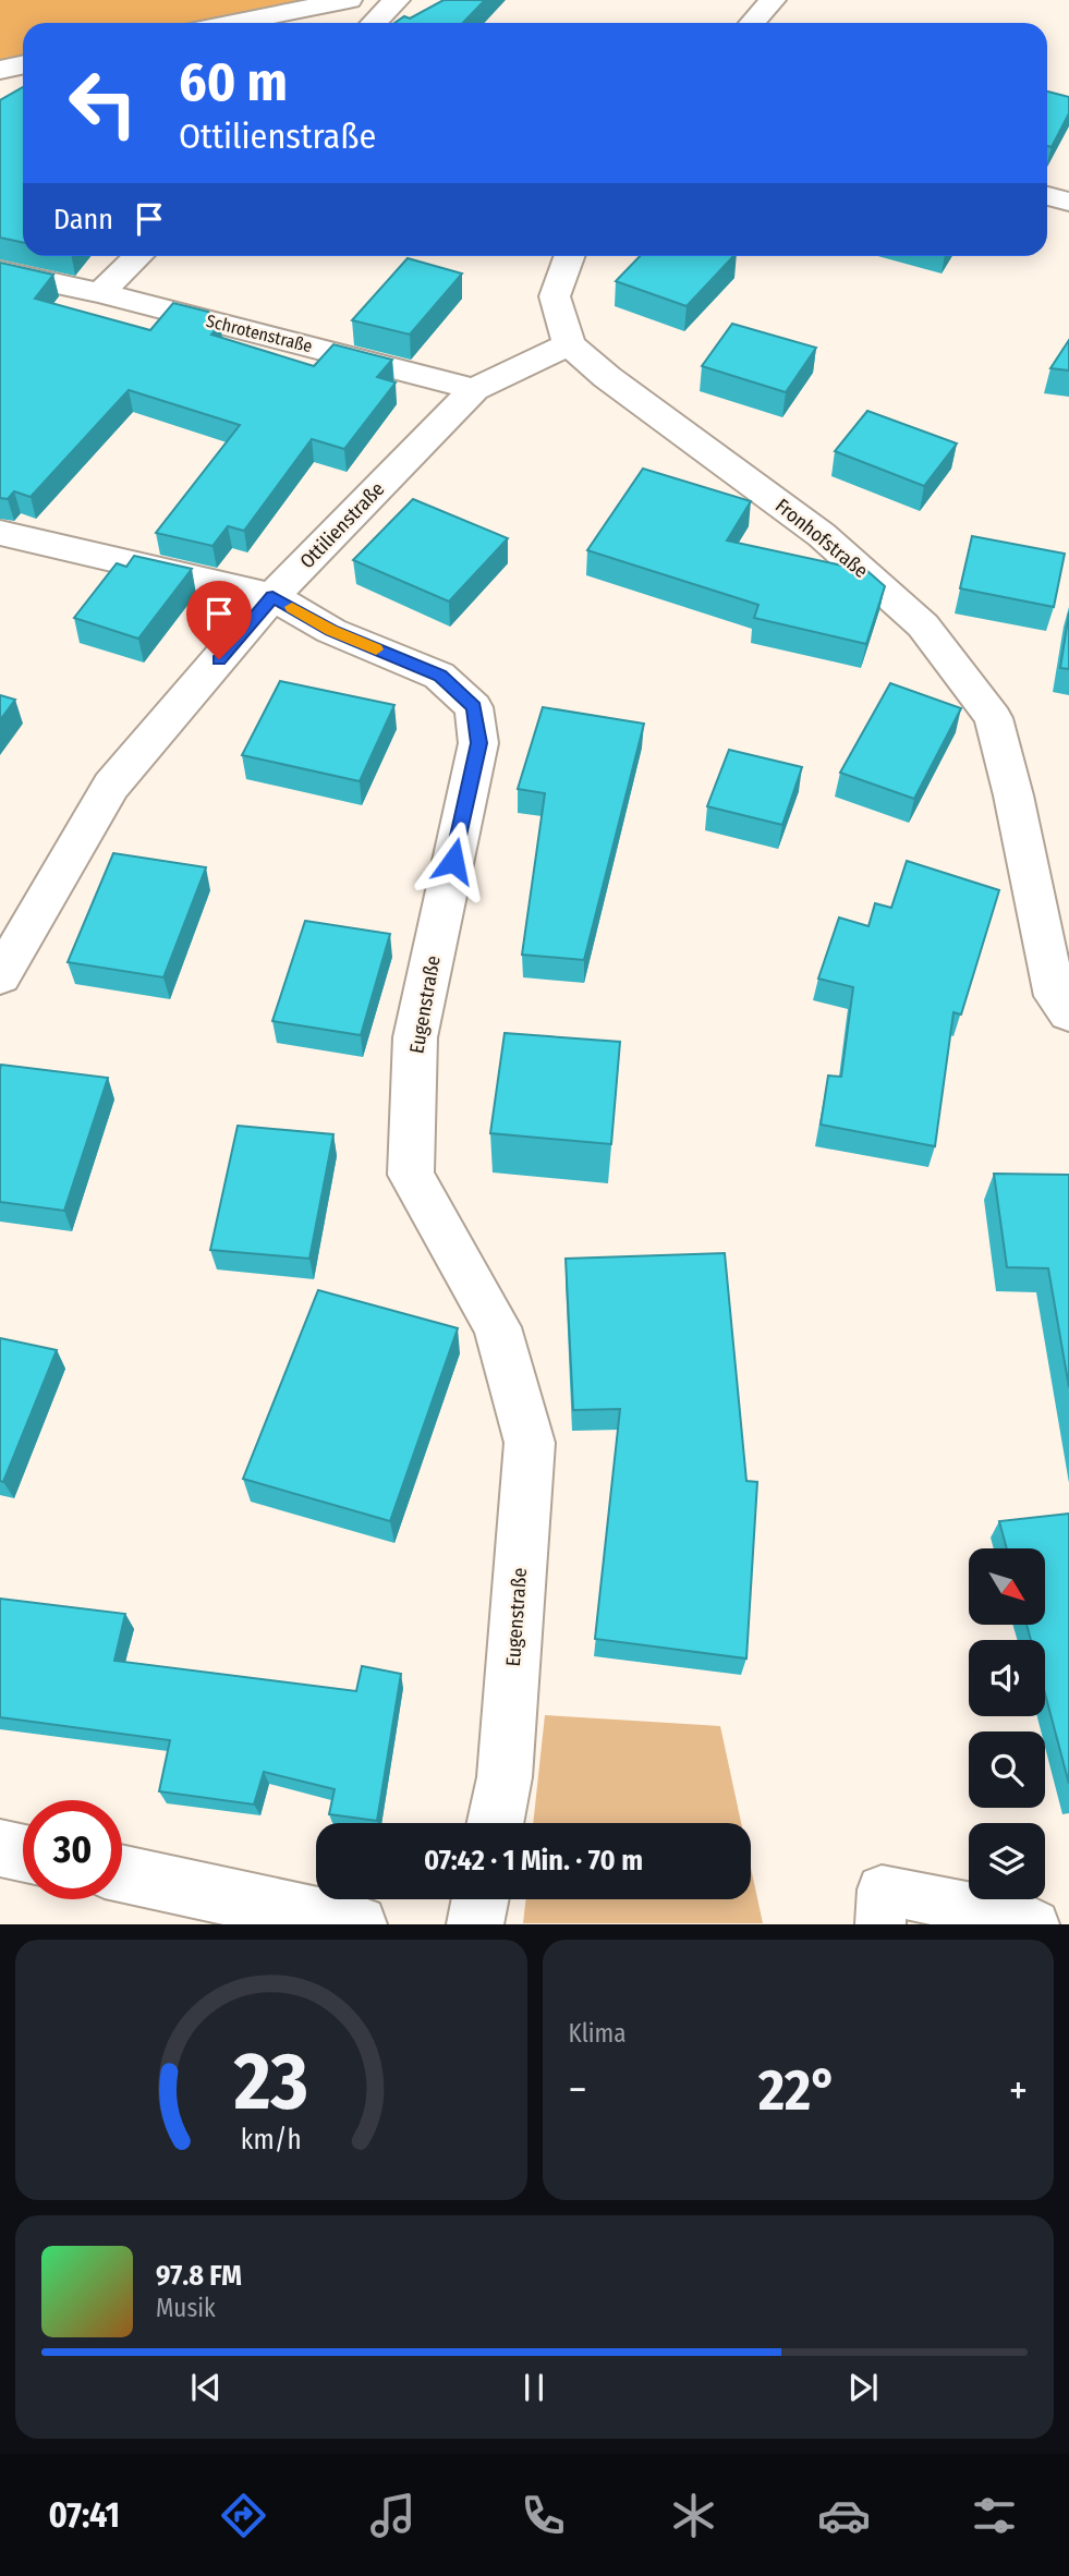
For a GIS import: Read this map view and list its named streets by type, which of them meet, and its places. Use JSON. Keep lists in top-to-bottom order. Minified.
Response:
{"streets":{"street":["Schrotenstraße","Ottilienstraße","Fronhofstraße","Eugenstraße"]},"crossings":[["Schrotenstraße","Ottilienstraße"],["Ottilienstraße","Fronhofstraße"],["Ottilienstraße","Eugenstraße"]],"north":"bottom right","page":{"turn":["60 m","Ottilienstraße"],"then":"Dann","limit":"30","trip":"07:42 · 1 Min. · 70 m","tile":"Klima","heat":["−","22°","+"],"song":["97.8 FM","Musik"],"tabs":"07:41","gauge":["23","km/h"]}}
